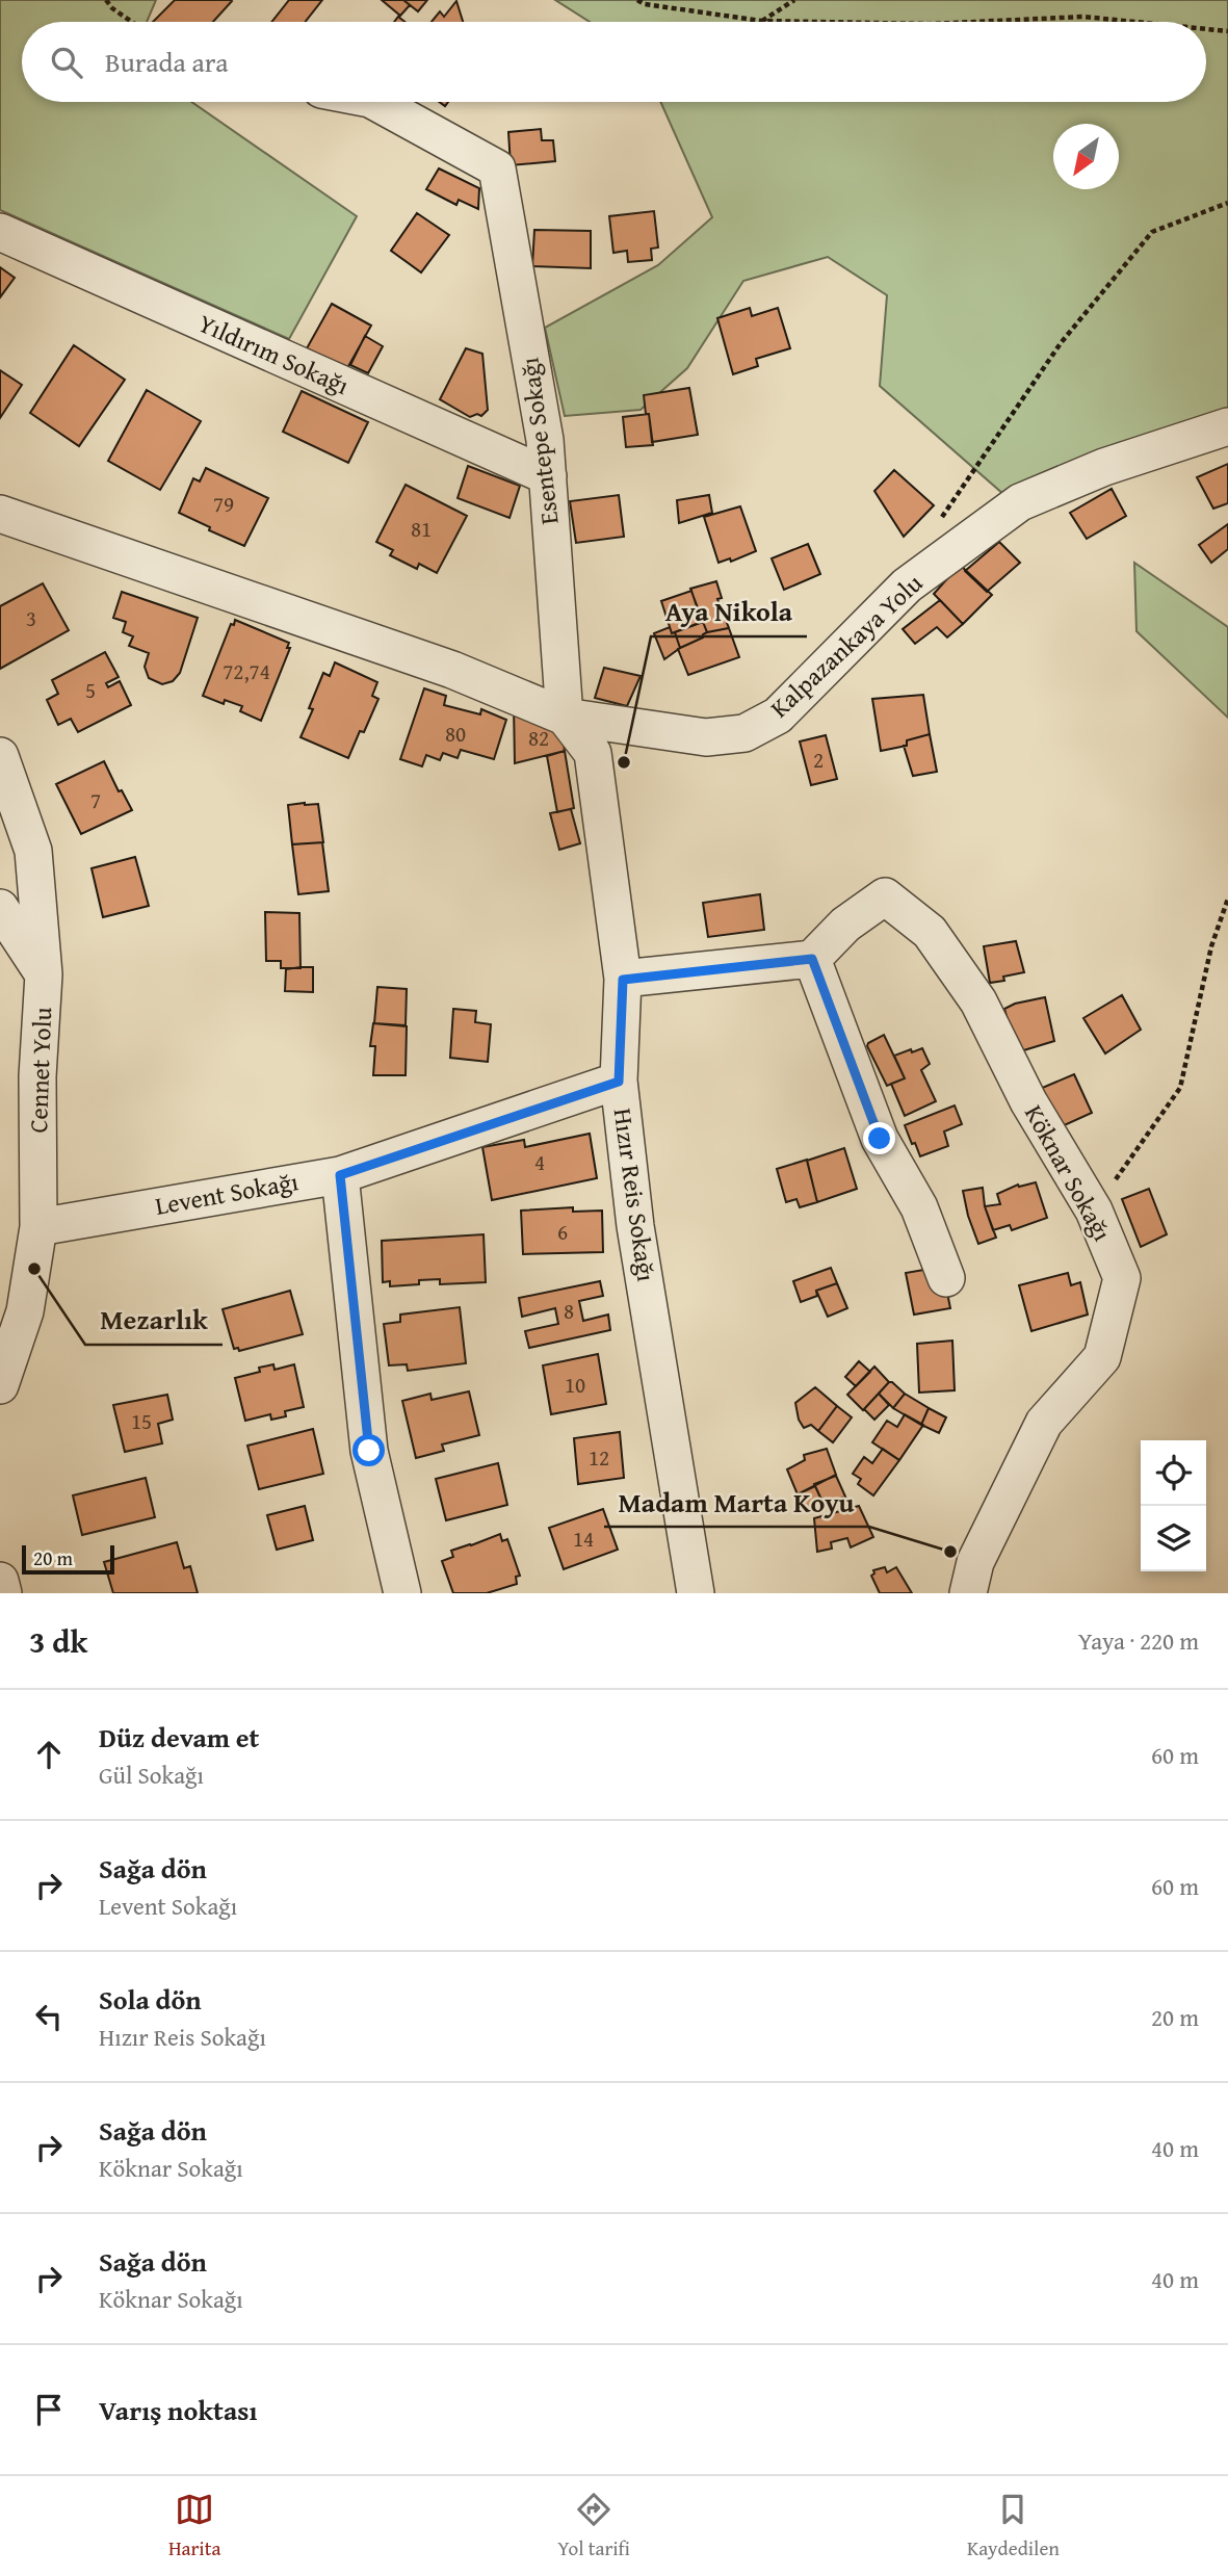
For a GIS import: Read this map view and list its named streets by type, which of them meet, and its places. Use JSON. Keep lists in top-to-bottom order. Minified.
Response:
{"streets":{"street":["Yıldırım Sokağı","Esentepe Sokağı","Kalpazankaya Yolu","Cennet Yolu","Köknar Sokağı","Levent Sokağı","Hızır Reis Sokağı"]},"crossings":[["Yıldırım Sokağı","Esentepe Sokağı"],["Esentepe Sokağı","Kalpazankaya Yolu"],["Esentepe Sokağı","Hızır Reis Sokağı"],["Kalpazankaya Yolu","Hızır Reis Sokağı"],["Cennet Yolu","Levent Sokağı"],["Levent Sokağı","Hızır Reis Sokağı"]],"places":["Aya Nikola","Mezarlık","Madam Marta Koyu"],"house_numbers":["79","81","3","72,74","5","80","82","2","7","4","6","8","10","15","12","14"],"scale_bar":"20 m","north":"bottom left","page":{"search":"Burada ara","scale":"20 m","heading":["3 dk","Yaya · 220 m"],"list":[["Düz devam et","Gül Sokağı","60 m"],["Sağa dön","Levent Sokağı","60 m"],["Sola dön","Hızır Reis Sokağı","20 m"],["Sağa dön","Köknar Sokağı","40 m"],["Sağa dön","Köknar Sokağı","40 m"],"Varış noktası"],"nav":["Harita","Yol tarifi","Kaydedilen"]}}
